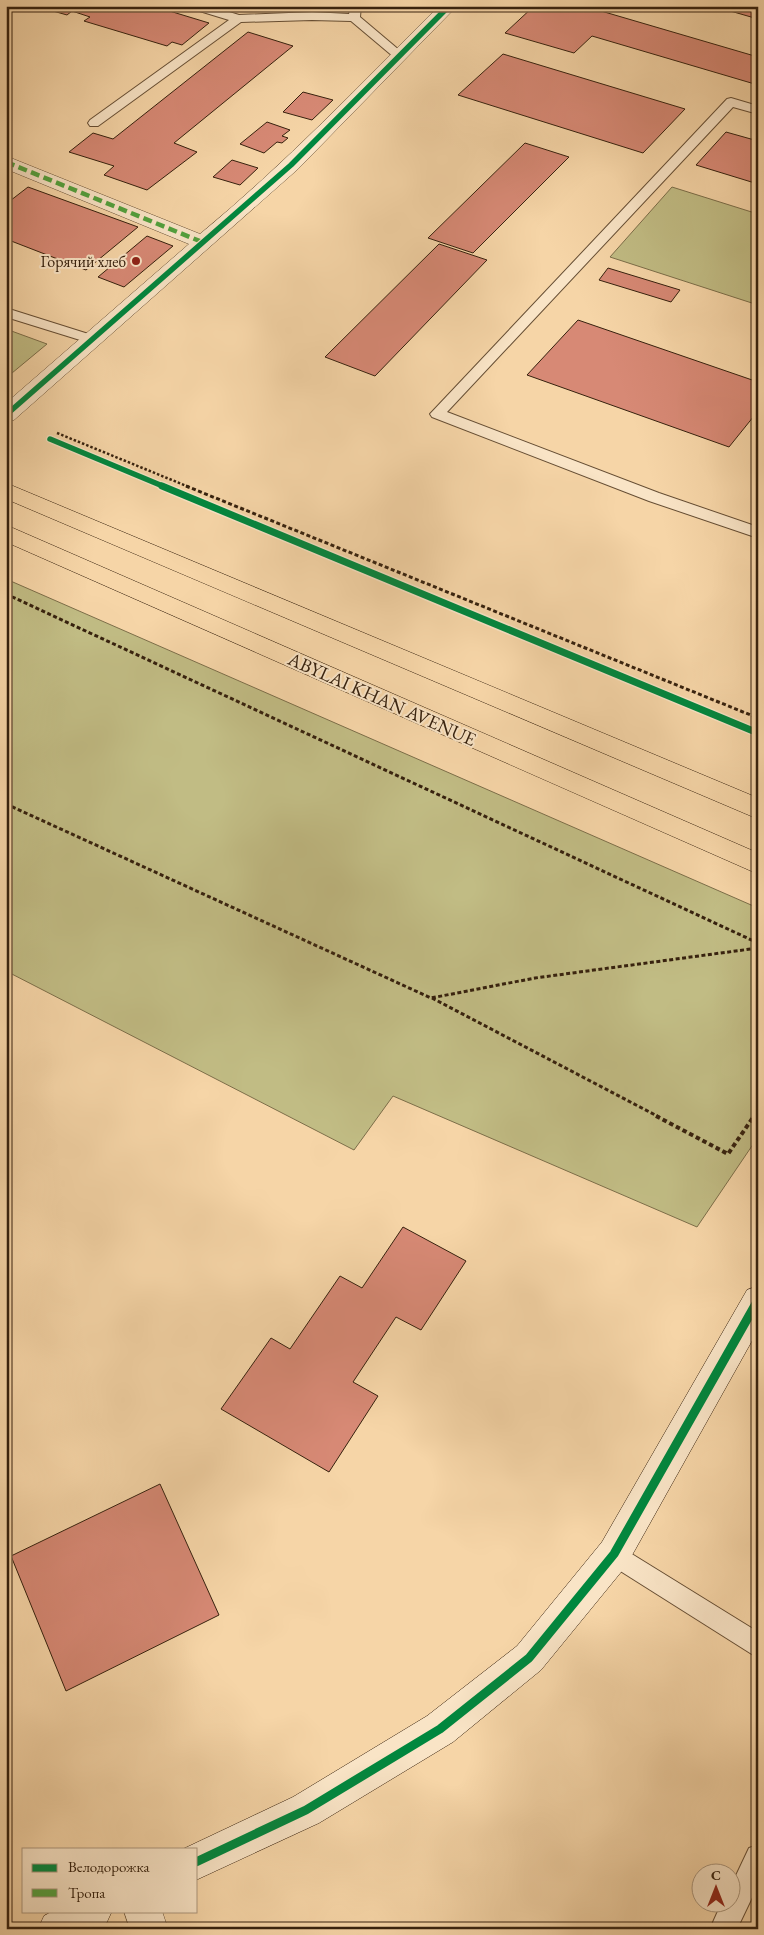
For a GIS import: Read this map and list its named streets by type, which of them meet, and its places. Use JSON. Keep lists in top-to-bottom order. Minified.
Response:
{"streets":{"main road":["ABYLAI KHAN AVENUE"]},"places":["Горячий хлеб"],"legend":["Велодорожка","Тропа"],"north":"top"}
